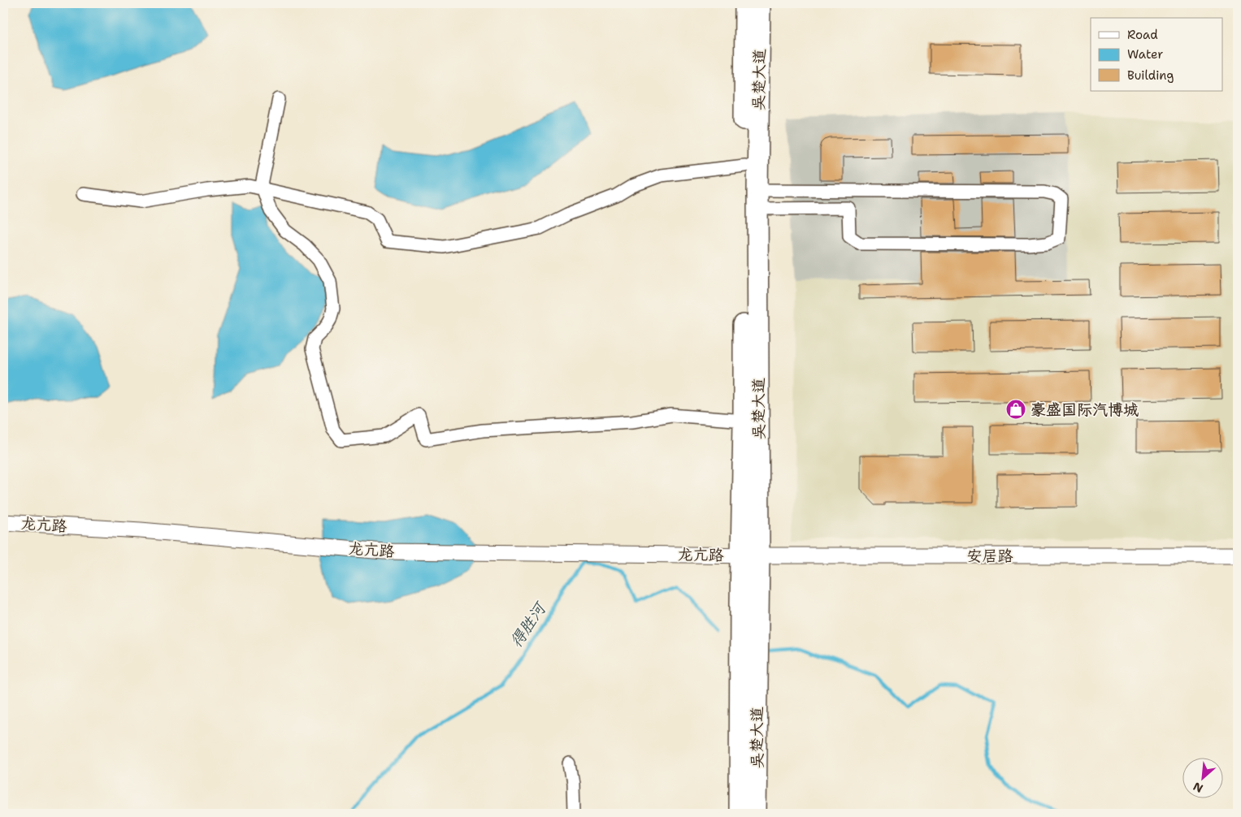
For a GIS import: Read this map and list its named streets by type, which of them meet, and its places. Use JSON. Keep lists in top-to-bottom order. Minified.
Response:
{"streets":{"highway":["吴楚大道"],"street":["龙亢路","安居路"]},"crossings":[["吴楚大道","龙亢路"],["吴楚大道","安居路"],["龙亢路","安居路"]],"water":["得胜河"],"places":{"shop":["豪盛国际汽博城"]},"legend":["Road","Water","Building"],"north":"bottom left"}
